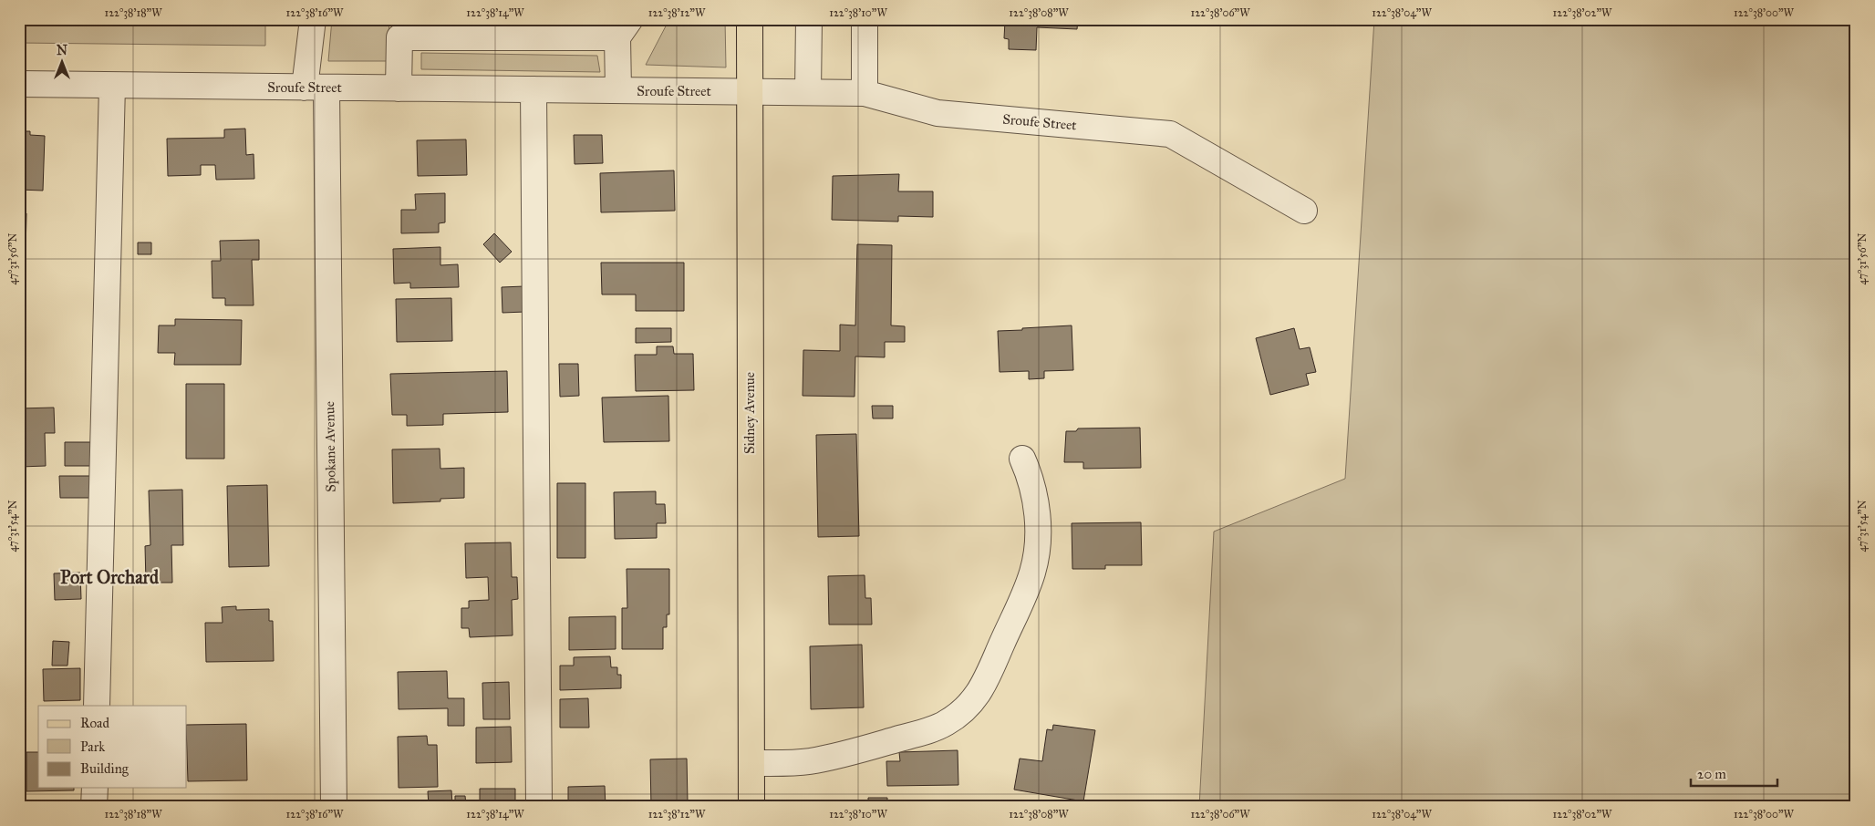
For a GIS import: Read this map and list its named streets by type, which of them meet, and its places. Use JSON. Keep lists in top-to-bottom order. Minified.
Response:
{"streets":{"main road":["Sidney Avenue"],"street":["Sroufe Street","Spokane Avenue"]},"crossings":[["Sroufe Street","Sidney Avenue"],["Sroufe Street","Spokane Avenue"]],"districts":["Port Orchard"],"legend":["Road","Park","Building"],"scale_bar":"20 m","north":"top","coordinates":["122°38'18\"W","122°38'16\"W","122°38'14\"W","122°38'12\"W","122°38'10\"W","122°38'08\"W","122°38'06\"W","122°38'04\"W","122°38'02\"W","122°38'00\"W","47°31'56\"N","47°31'54\"N"]}
